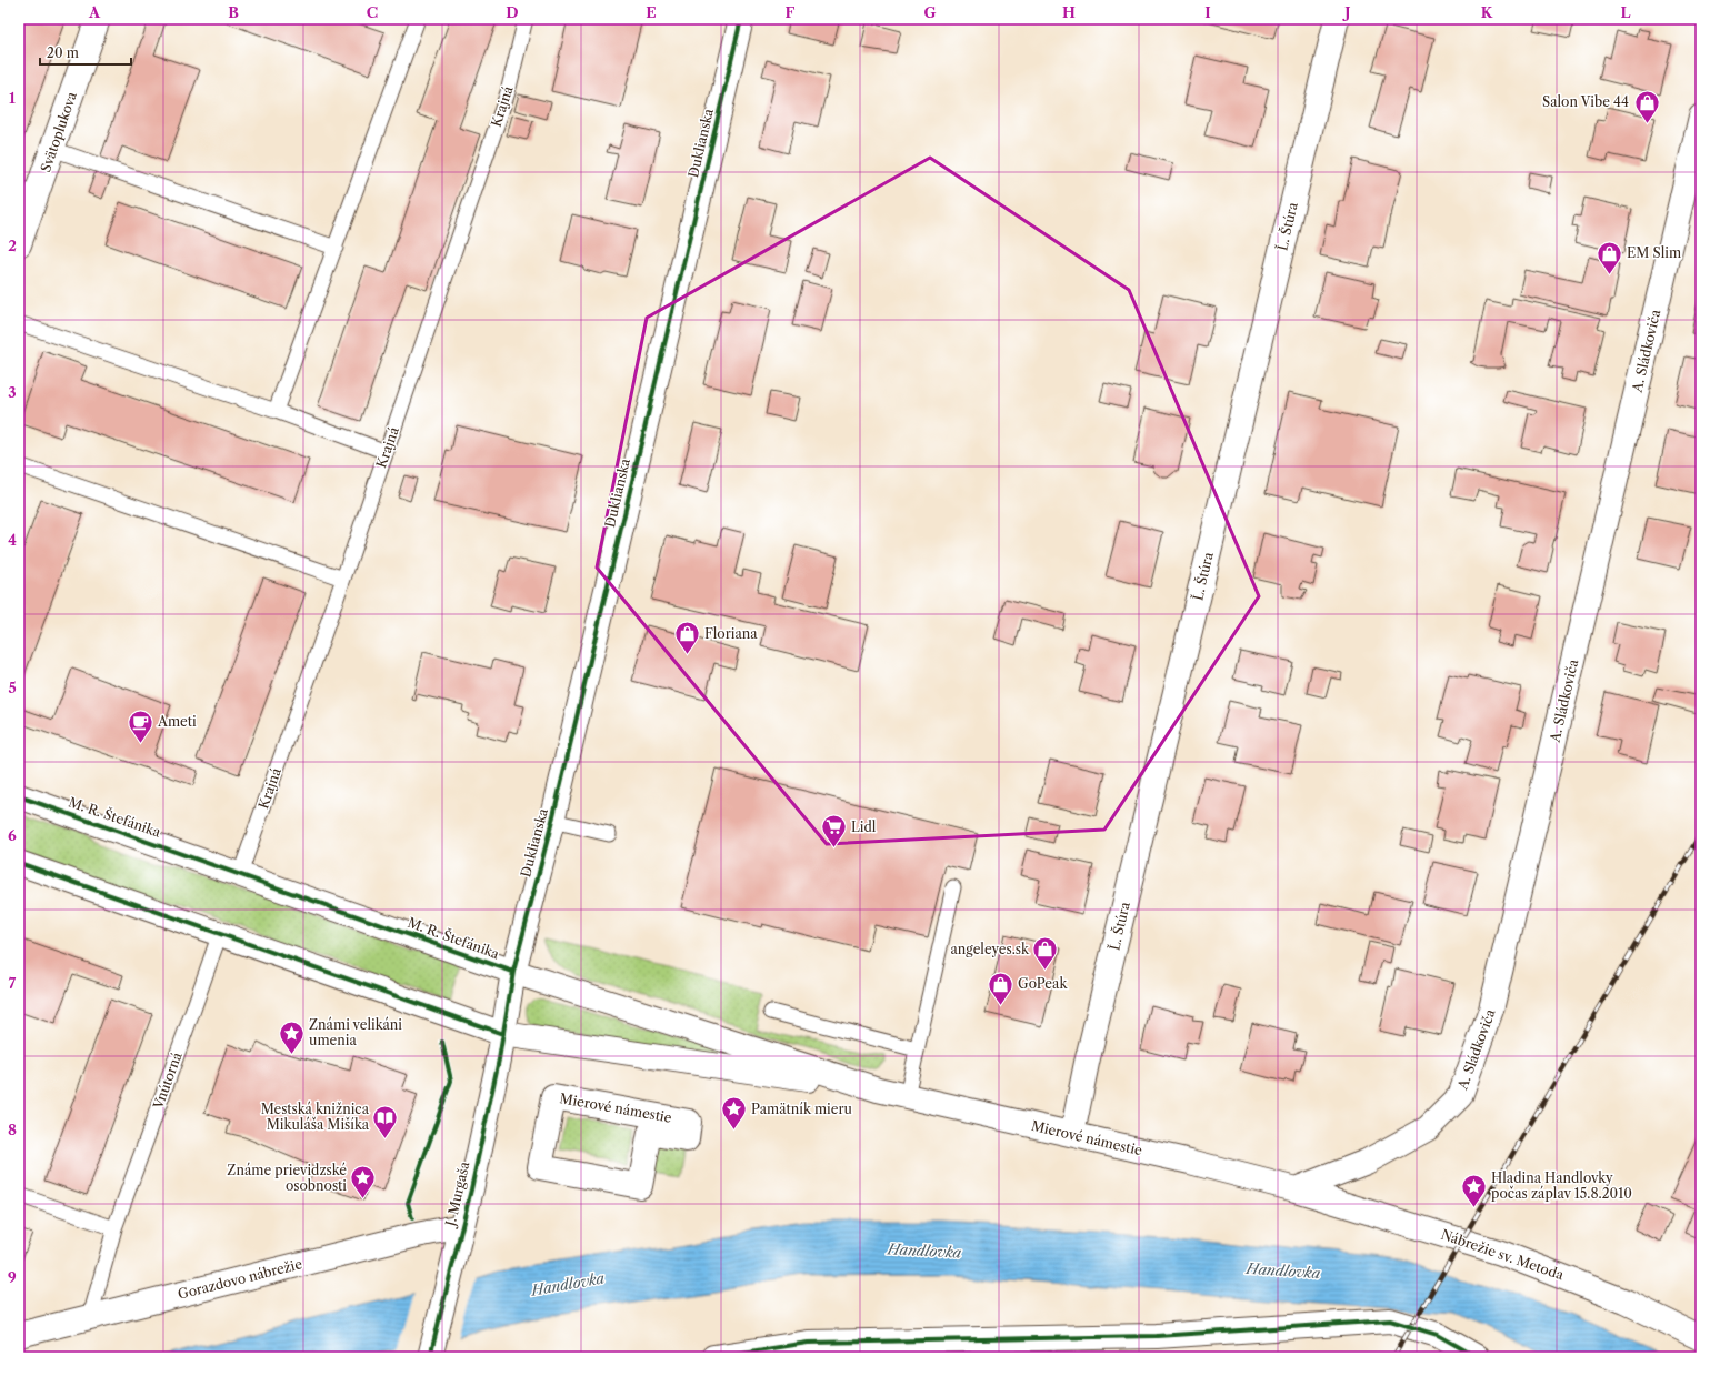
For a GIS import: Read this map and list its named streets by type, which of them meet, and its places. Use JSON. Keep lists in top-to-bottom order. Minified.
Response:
{"streets":{"street":["Svätoplukova","Duklianska","Ľ. Štúra","A. Sládkoviča","M. R. Štefánika","Mierové námestie","J. Murgaša","Nábrežie sv. Metoda","Gorazdovo nábrežie"],"lane":["Krajná","Vnútorná"]},"crossings":[["Krajná","M. R. Štefánika"],["Duklianska","M. R. Štefánika"],["Duklianska","Mierové námestie"],["Ľ. Štúra","Mierové námestie"],["A. Sládkoviča","Mierové námestie"],["A. Sládkoviča","Nábrežie sv. Metoda"],["M. R. Štefánika","Mierové námestie"],["Vnútorná","Gorazdovo nábrežie"],["Mierové námestie","J. Murgaša"],["Mierové námestie","Nábrežie sv. Metoda"],["J. Murgaša","Gorazdovo nábrežie"]],"water":["Handlovka"],"places":{"shop":["Salon Vibe 44","EM Slim","Floriana","angeleyes.sk","GoPeak"],"cafe":["Ameti"],"supermarket":["Lidl"],"place":["Známi velikáni umenia","Pamätník mieru","Známe prievidzské osobnosti","Hladina Handlovky počas záplav 15.8.2010"],"library":["Mestská knižnica Mikuláša Mišíka"]},"scale_bar":"20 m","grid":{"columns":["A","B","C","D","E","F","G","H","I","J","K","L"],"rows":["1","2","3","4","5","6","7","8","9"]}}
